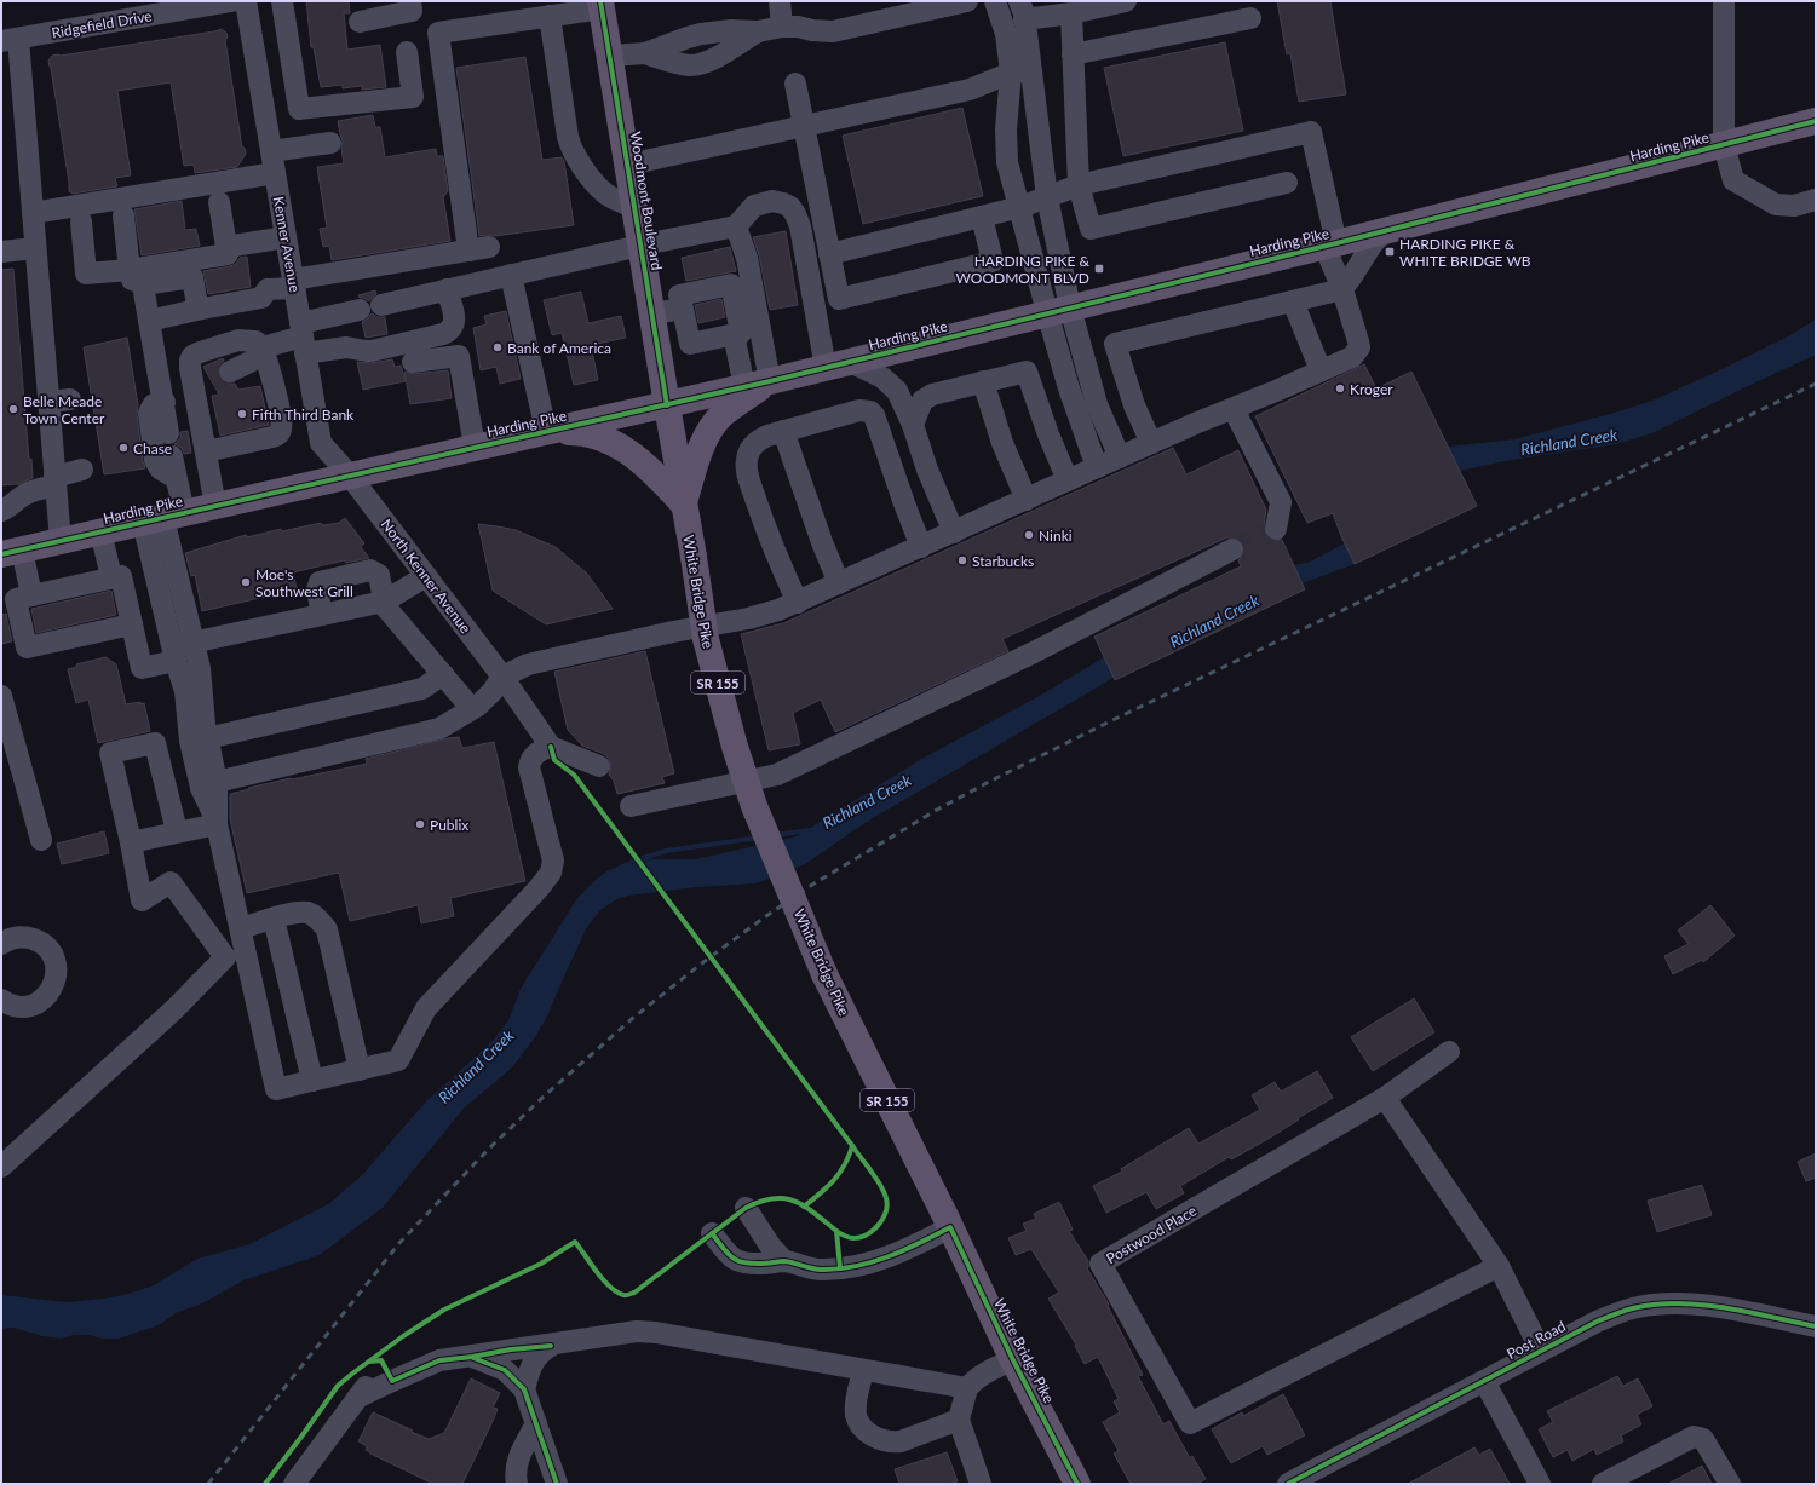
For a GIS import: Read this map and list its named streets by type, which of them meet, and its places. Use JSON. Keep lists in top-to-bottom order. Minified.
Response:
{"streets":{"main road":["Harding Pike","Woodmont Boulevard","White Bridge Pike","SR 155"],"street":["Ridgefield Drive","Kenner Avenue","North Kenner Avenue","Postwood Place","Post Road"]},"crossings":[["Harding Pike","Woodmont Boulevard"],["Harding Pike","Kenner Avenue"],["Harding Pike","North Kenner Avenue"],["Harding Pike","White Bridge Pike"],["Woodmont Boulevard","White Bridge Pike"],["Kenner Avenue","North Kenner Avenue"]],"water":["Richland Creek"],"places":{"transit":["HARDING PIKE & WHITE BRIDGE WB","HARDING PIKE & WOODMONT BLVD"],"other":["Bank of America","Kroger","Belle Meade Town Center","Fifth Third Bank","Chase","Ninki","Starbucks","Moe's Southwest Grill","Publix"]}}
